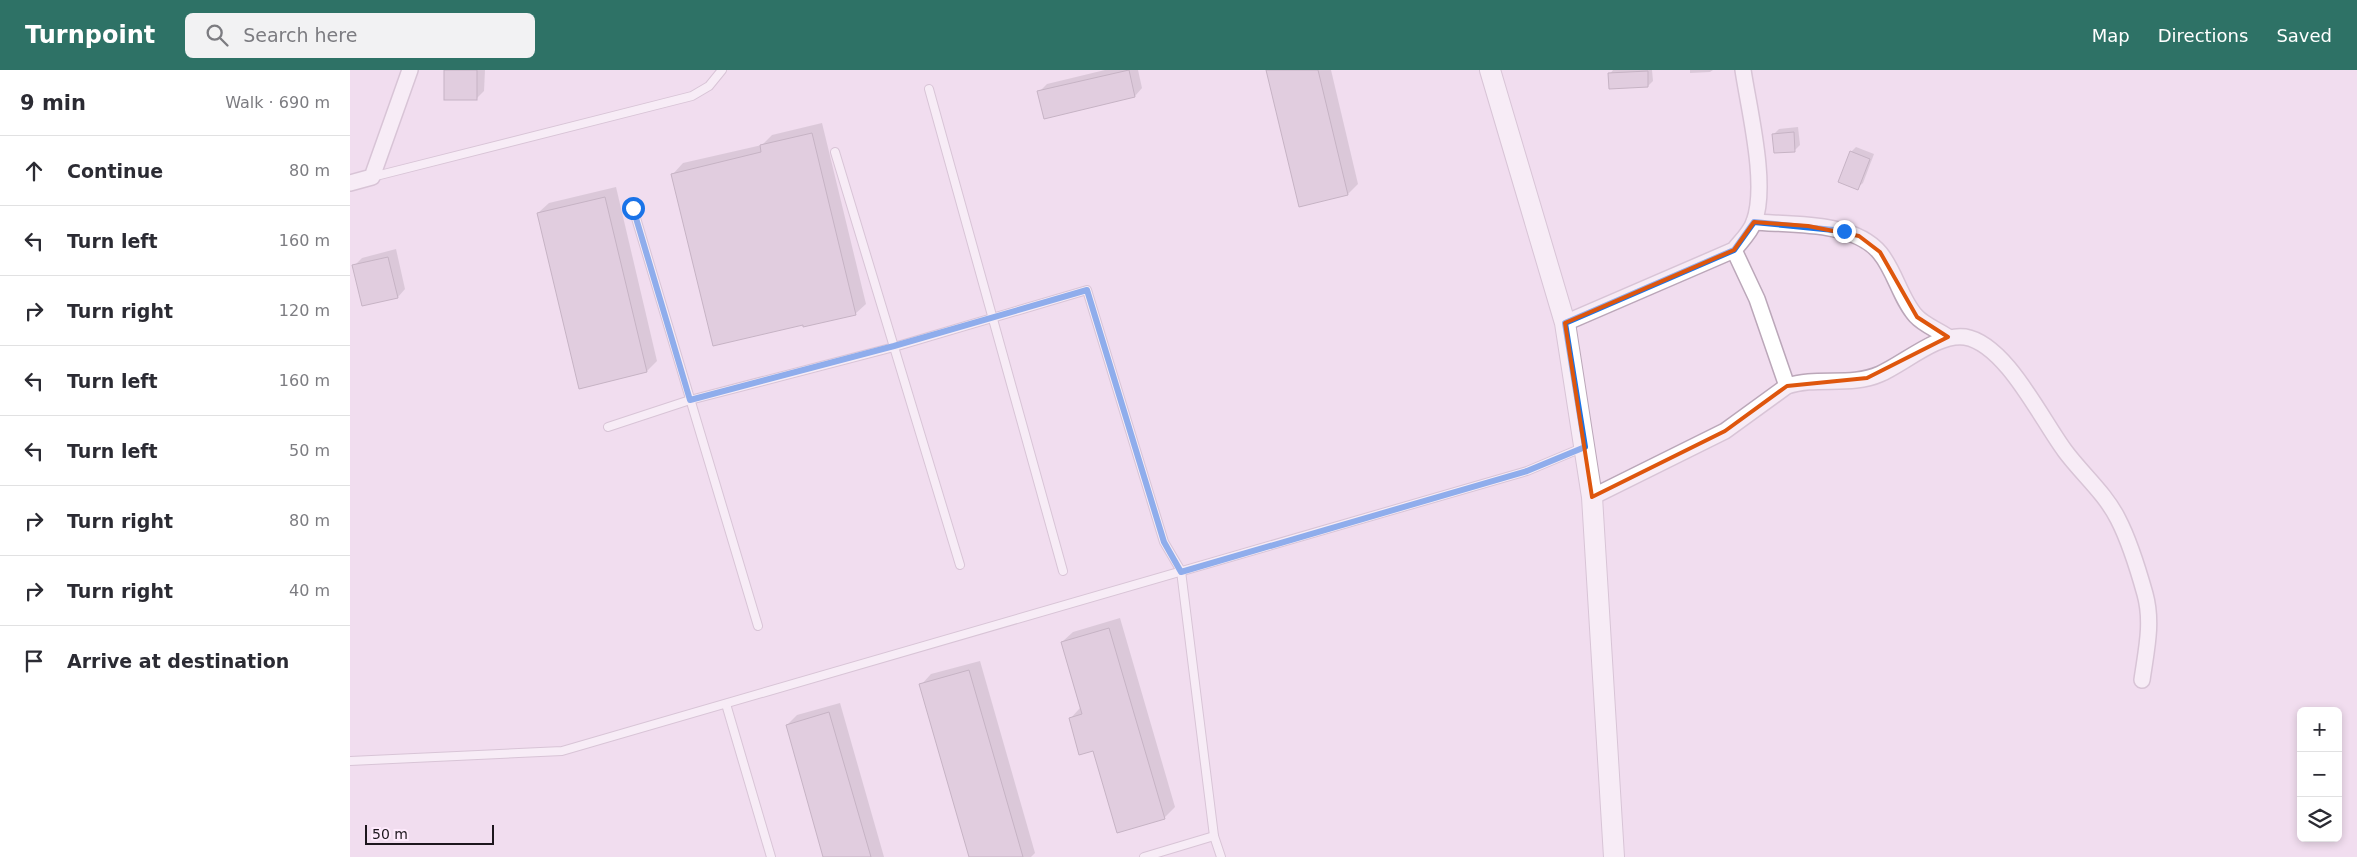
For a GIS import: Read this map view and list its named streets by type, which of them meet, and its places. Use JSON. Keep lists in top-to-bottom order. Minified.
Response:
{"scale_bar":"50 m","page":{"header":"Turnpoint","search":"Search here","nav":["Map","Directions","Saved"],"heading":["9 min","Walk · 690 m"],"list":[["Continue","80 m"],["Turn left","160 m"],["Turn right","120 m"],["Turn left","160 m"],["Turn left","50 m"],["Turn right","80 m"],["Turn right","40 m"],"Arrive at destination"],"map_buttons":["+","−"],"scale":"50 m"}}
